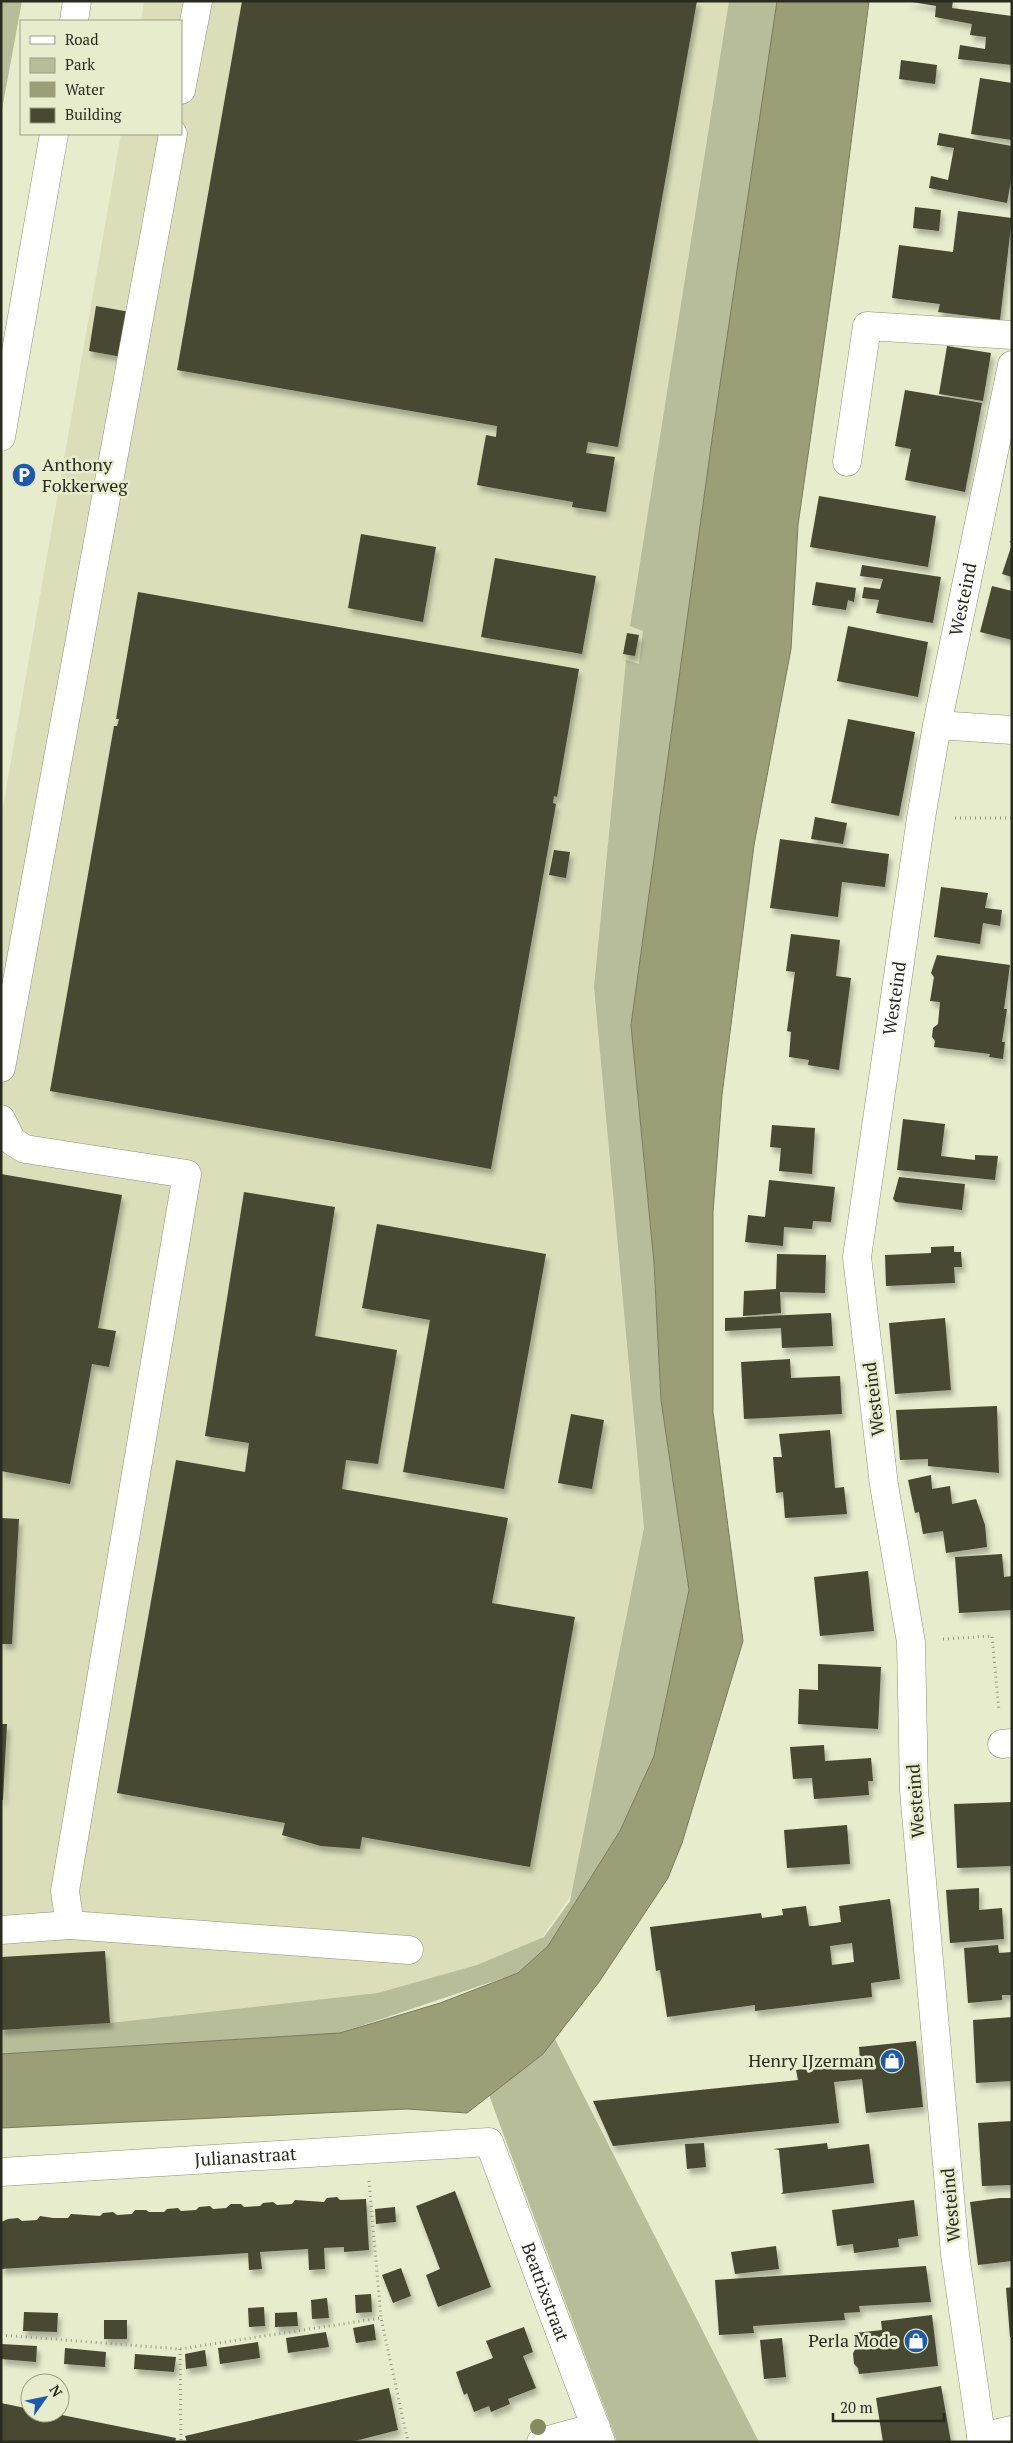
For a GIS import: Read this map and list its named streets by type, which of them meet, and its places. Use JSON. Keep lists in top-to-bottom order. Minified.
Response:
{"streets":{"street":["Westeind","Julianastraat","Beatrixstraat"]},"crossings":[["Julianastraat","Beatrixstraat"]],"places":{"parking":["Anthony Fokkerweg"],"shop":["Henry IJzerman","Perla Mode"]},"legend":["Road","Park","Water","Building"],"scale_bar":"20 m","north":"top right"}
